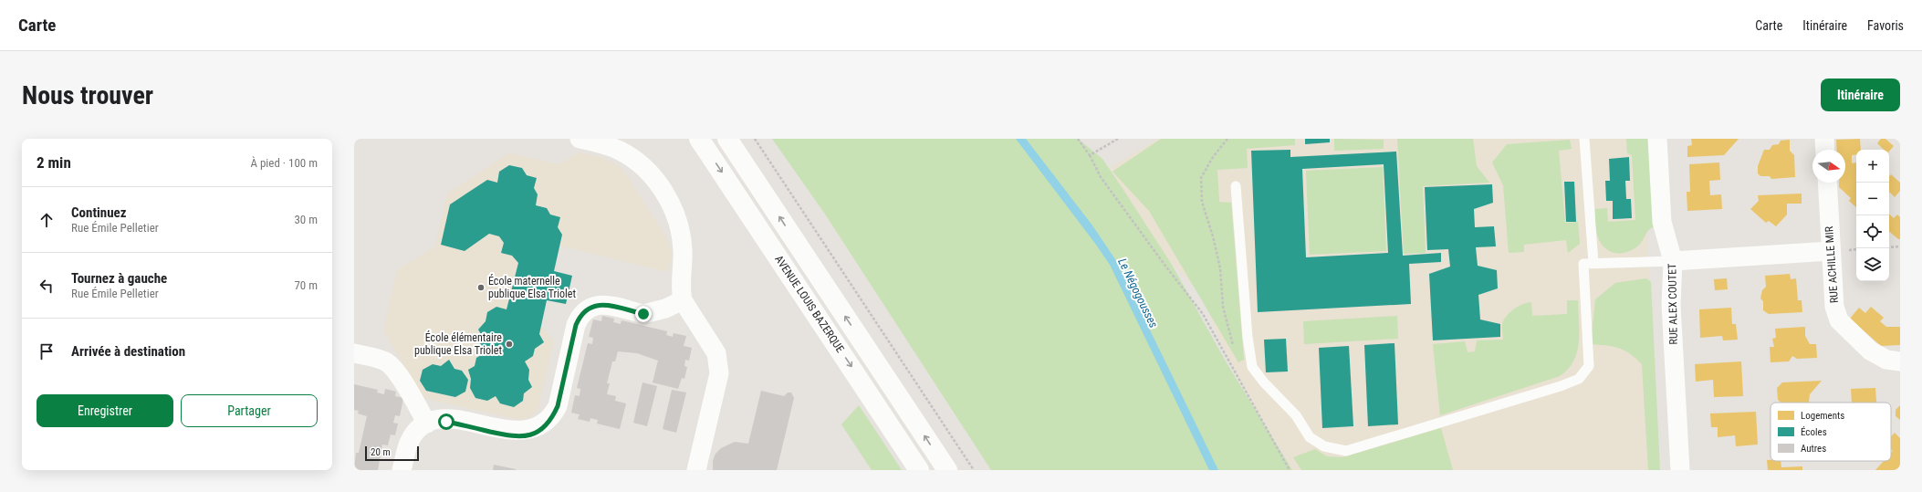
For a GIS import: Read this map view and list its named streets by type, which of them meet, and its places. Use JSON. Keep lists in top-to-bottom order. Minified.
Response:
{"streets":{"main road":["AVENUE LOUIS BAZERQUE"],"street":["RUE ACHILLE MIR","RUE ALEX COUTET"]},"water":["Le Négogousses"],"places":["École maternelle publique Elsa Triolet","École élémentaire publique Elsa Triolet"],"legend":["Logements","Écoles","Autres"],"scale_bar":"20 m","north":"right","page":{"header":"Carte","nav":["Carte","Itinéraire","Favoris"],"buttons":["Itinéraire",["Enregistrer","Partager"]],"title":"Nous trouver","heading":["2 min","À pied · 100 m"],"map_buttons":["+","−"],"list":[["Continuez","Rue Émile Pelletier","30 m"],["Tournez à gauche","Rue Émile Pelletier","70 m"],"Arrivée à destination"],"scale":"20 m"}}
